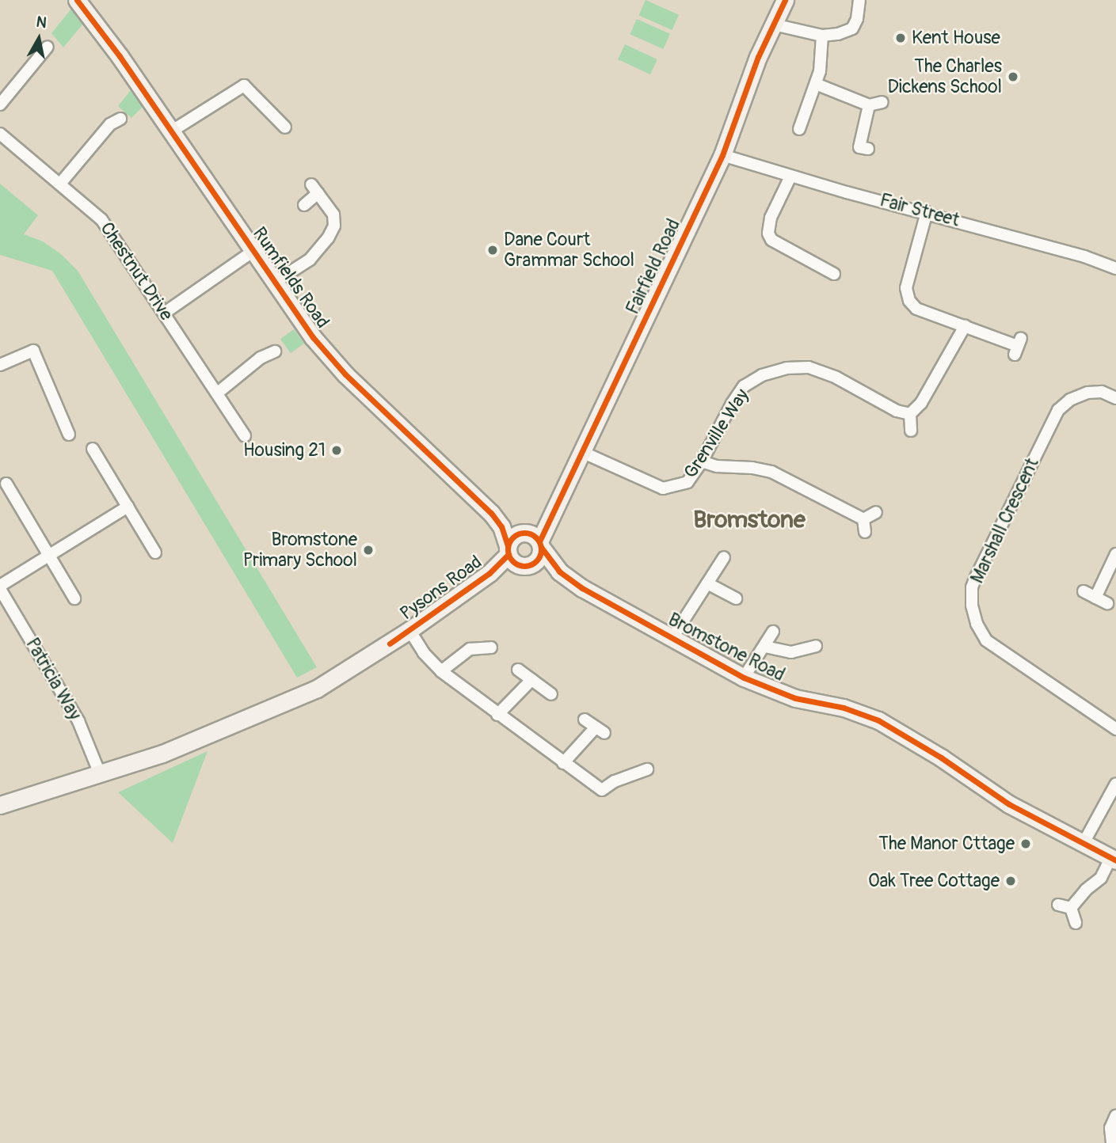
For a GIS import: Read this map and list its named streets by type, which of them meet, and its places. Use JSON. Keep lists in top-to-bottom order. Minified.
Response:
{"streets":{"street":["Fair Street","Fairfield Road","Chestnut Drive","Rumfields Road","Grenville Way","Marshall Crescent","Pysons Road","Bromstone Road","Patricia Way"]},"crossings":[["Fair Street","Fairfield Road"],["Fairfield Road","Rumfields Road"],["Fairfield Road","Grenville Way"],["Fairfield Road","Pysons Road"],["Fairfield Road","Bromstone Road"],["Rumfields Road","Pysons Road"],["Rumfields Road","Bromstone Road"],["Pysons Road","Bromstone Road"],["Pysons Road","Patricia Way"]],"districts":["Bromstone"],"places":["Kent House","The Charles Dickens School","Dane Court Grammar School","Housing 21","Bromstone Primary School","The Manor Cttage","Oak Tree Cottage"],"north":"top"}
